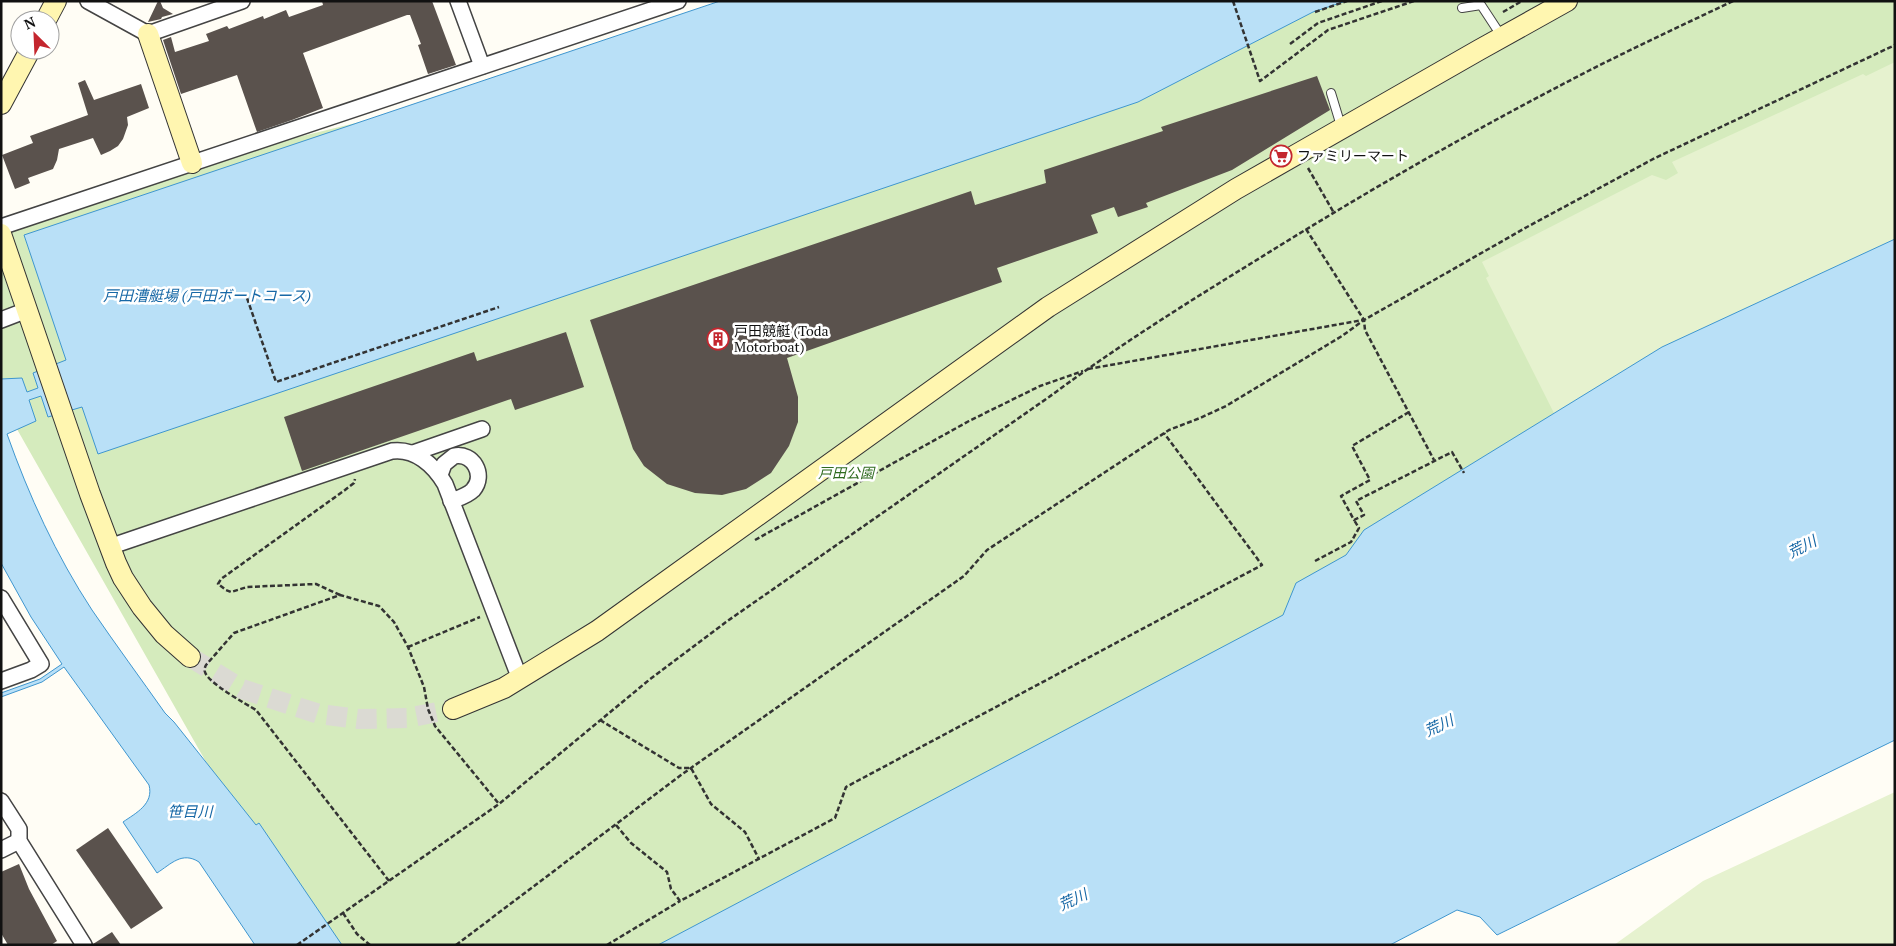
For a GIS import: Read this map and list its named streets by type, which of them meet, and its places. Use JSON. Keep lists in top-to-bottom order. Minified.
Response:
{"water":["戸田漕艇場 (戸田ボートコース)","荒川","笹目川"],"parks":["戸田公園"],"places":{"supermarket":["ファミリーマート"],"building":["戸田競艇 (Toda Motorboat)"]},"north":"top left"}
